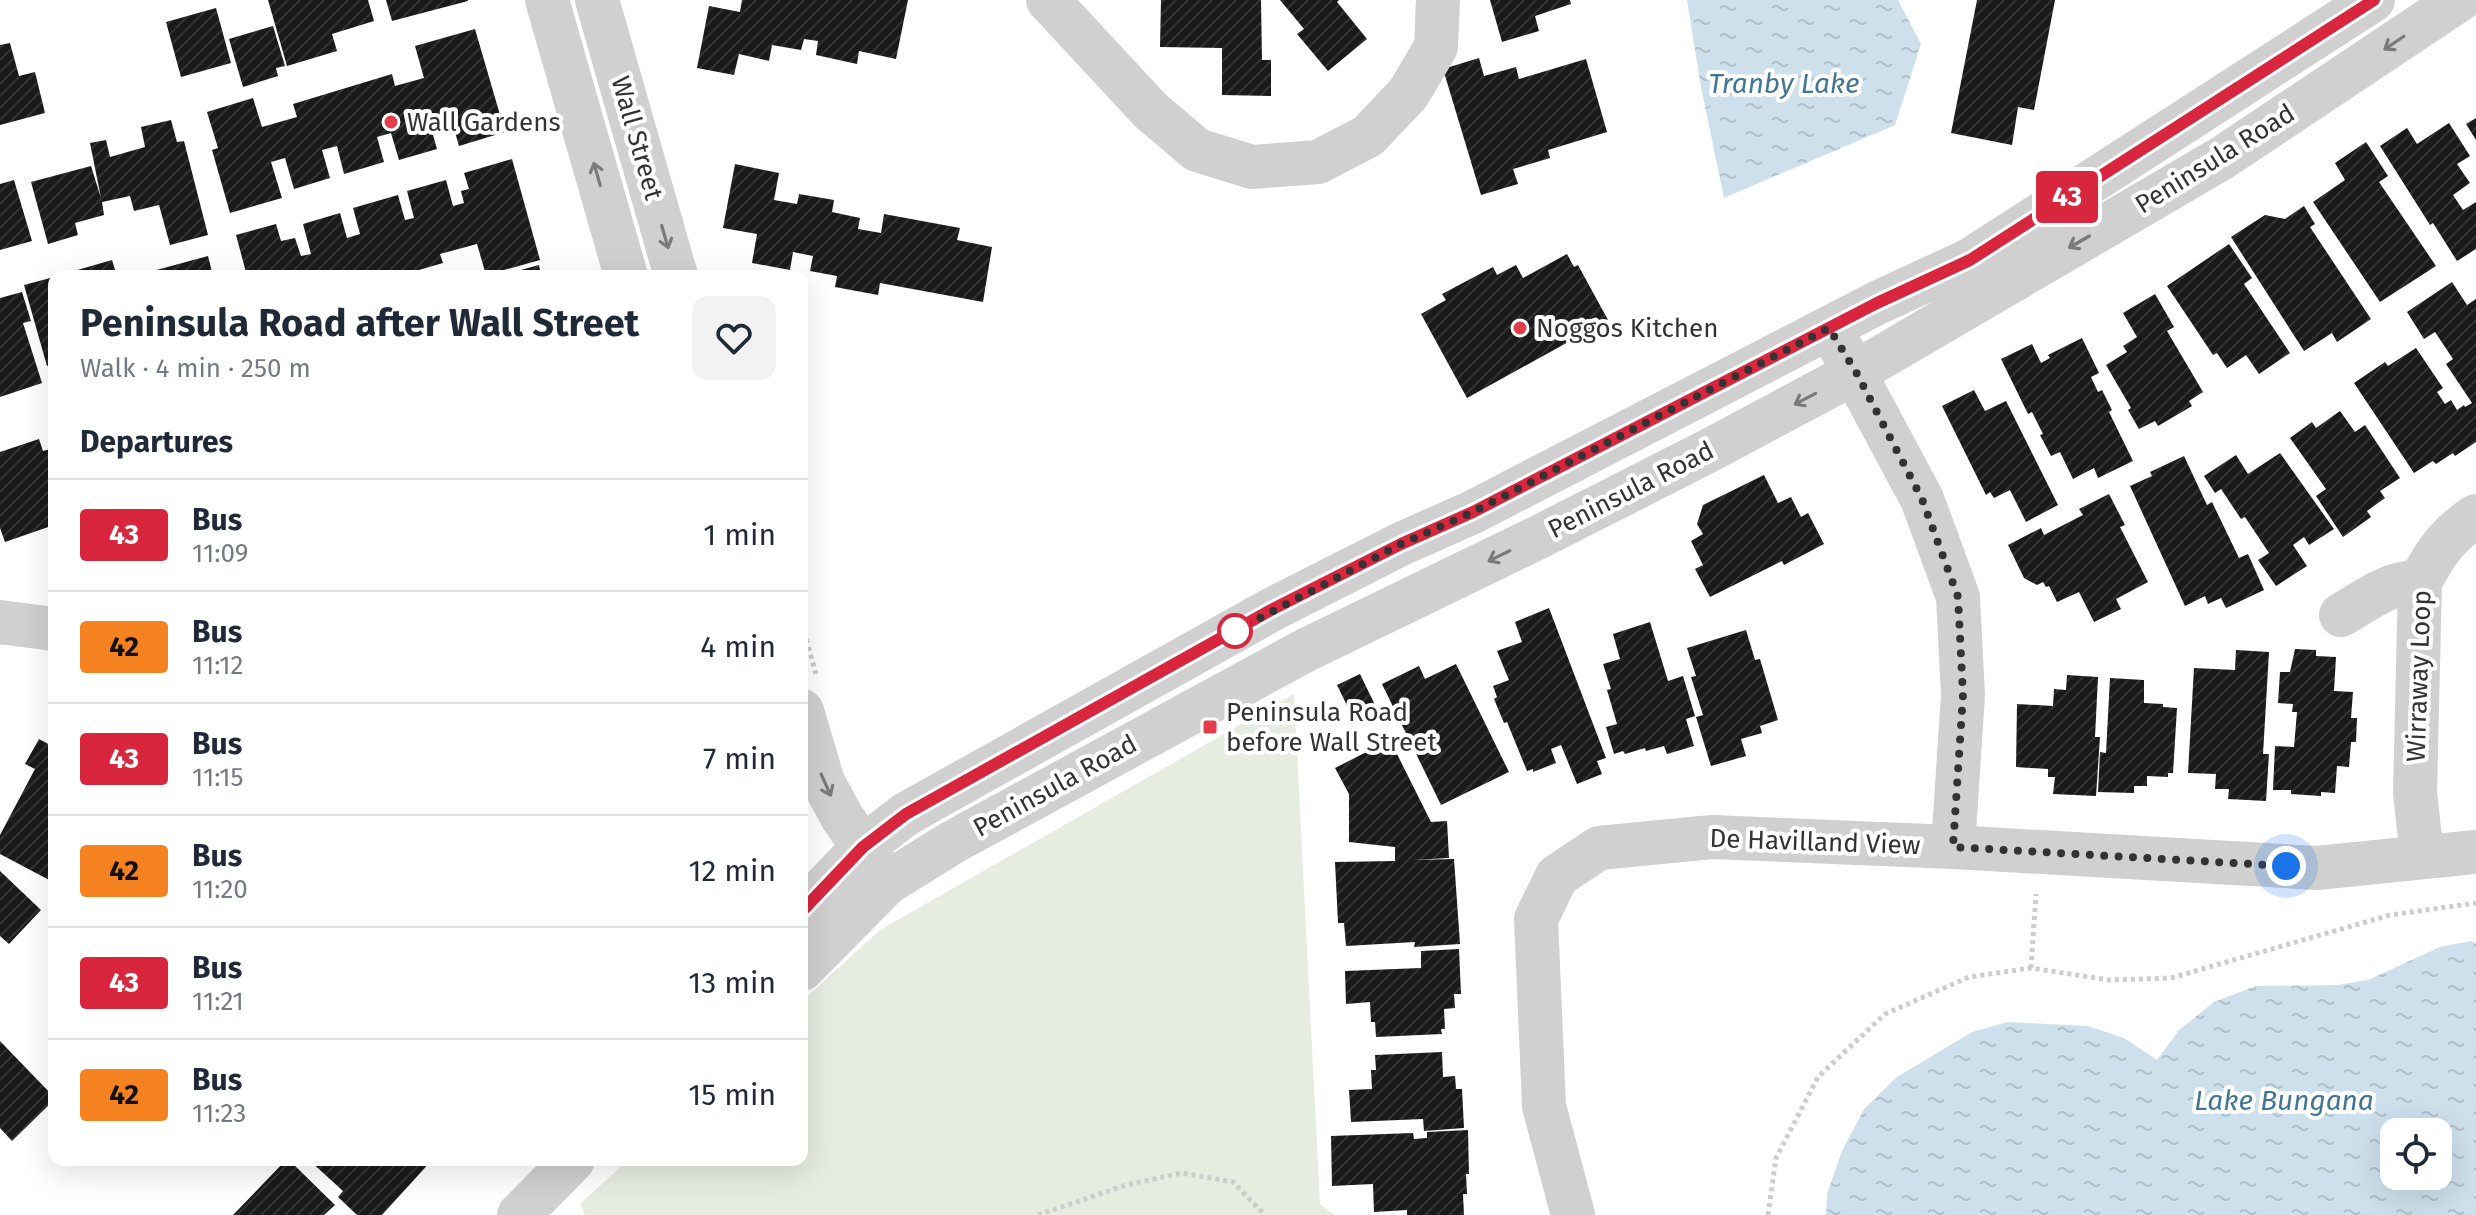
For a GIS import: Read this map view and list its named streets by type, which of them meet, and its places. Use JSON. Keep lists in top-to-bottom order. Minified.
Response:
{"streets":{"street":["Wall Street","Peninsula Road","Wirraway Loop","De Havilland View"]},"crossings":[["Wirraway Loop","De Havilland View"]],"water":["Tranby Lake","Lake Bungana"],"places":{"other":["Wall Gardens","Noggos Kitchen"],"transit":["Peninsula Road before Wall Street"]},"lines":["bus line 43"],"page":{"on_map":"43","heading":[["Peninsula Road after Wall Street","Walk · 4 min · 250 m"],"Departures"],"list":[{"mark":"43","name":"Bus","note":"11:09","value":"1 min"},{"mark":"42","name":"Bus","note":"11:12","value":"4 min"},{"mark":"43","name":"Bus","note":"11:15","value":"7 min"},{"mark":"42","name":"Bus","note":"11:20","value":"12 min"},{"mark":"43","name":"Bus","note":"11:21","value":"13 min"},{"mark":"42","name":"Bus","note":"11:23","value":"15 min"}]}}
